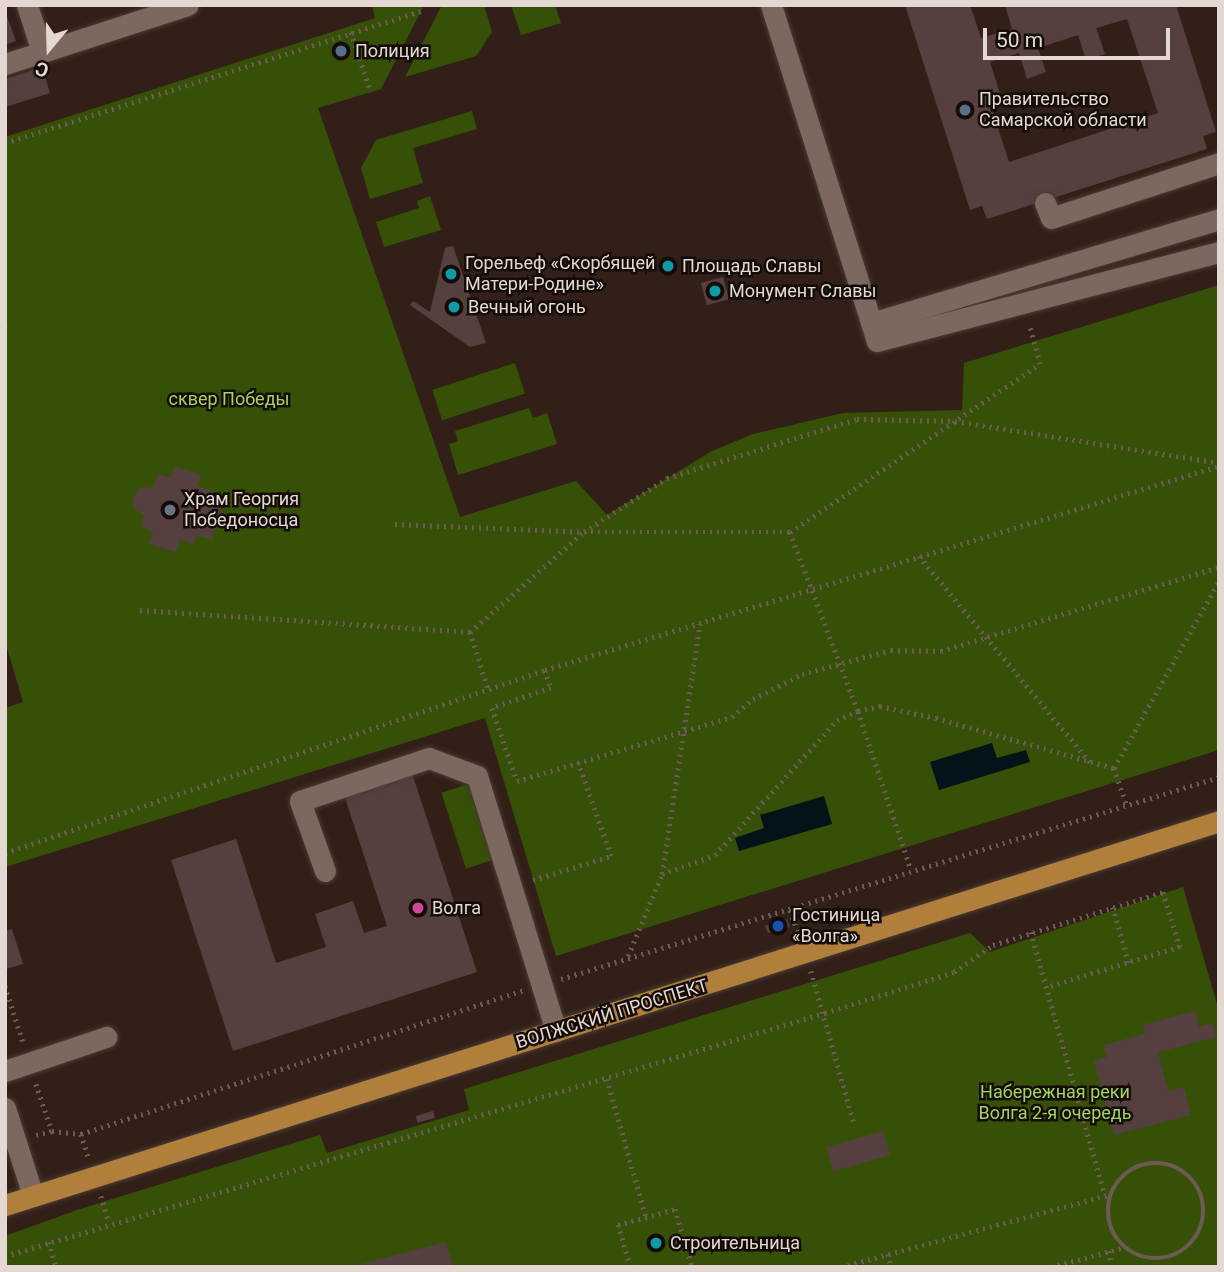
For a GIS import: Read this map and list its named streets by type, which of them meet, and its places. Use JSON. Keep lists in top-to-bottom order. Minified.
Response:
{"streets":{"main road":["ВОЛЖСКИЙ ПРОСПЕКТ"]},"parks":["сквер Победы","Набережная реки Волга 2-я очередь"],"places":["Полиция","Правительство Самарской области","Площадь Славы","Горельеф «Скорбящей Матери-Родине»","Монумент Славы","Вечный огонь","Храм Георгия Победоносца","Волга","Гостиница «Волга»","Строительница"],"scale_bar":"50 m","north":"bottom"}
